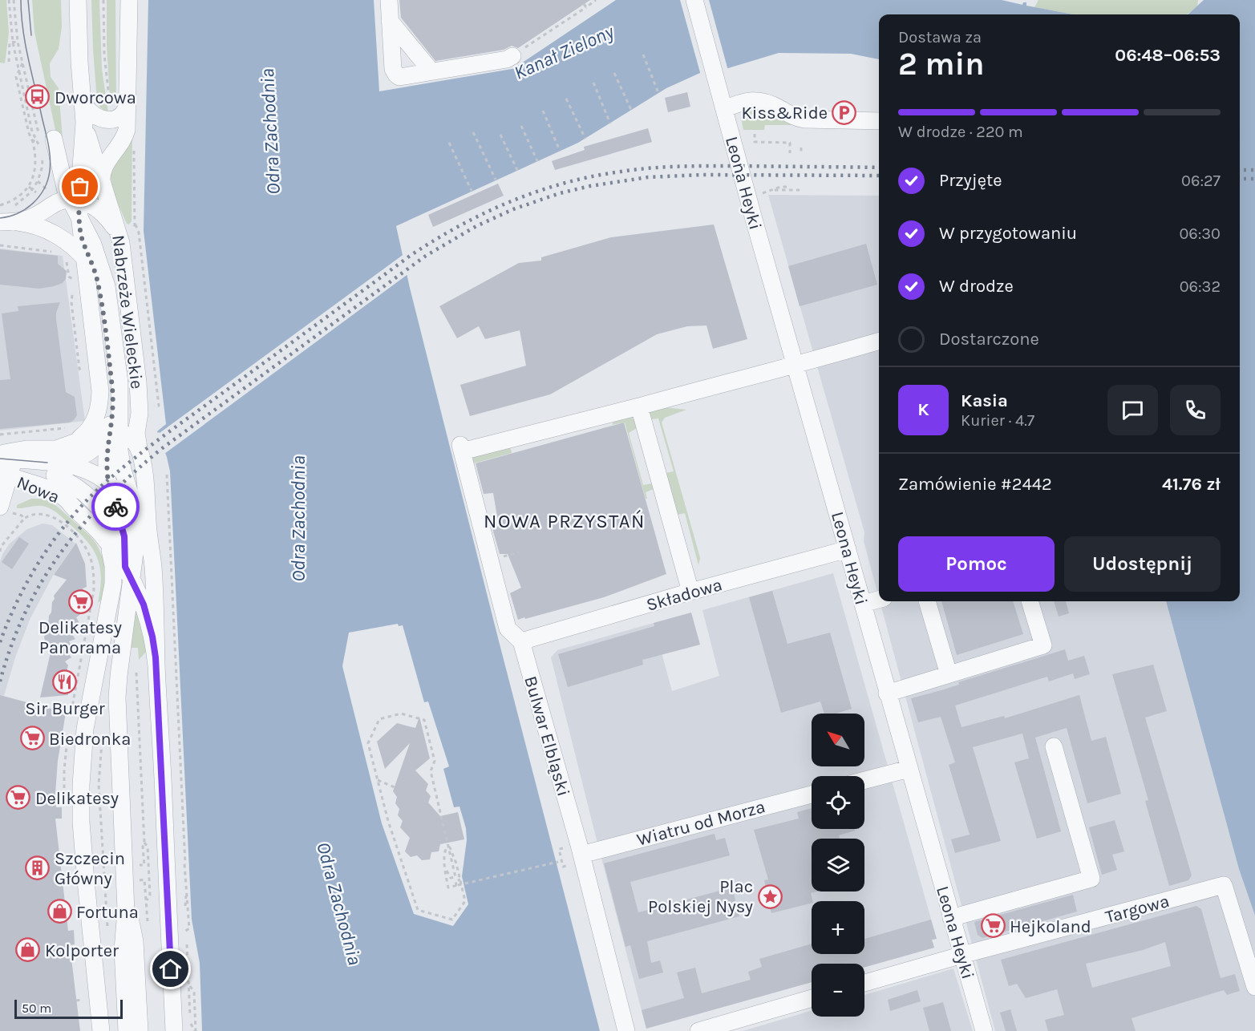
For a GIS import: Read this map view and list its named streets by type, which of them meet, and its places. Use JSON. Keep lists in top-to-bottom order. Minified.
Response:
{"streets":{"street":["Leona Heyki","Nabrzeże Wieleckie","Nowa","Składowa","Bulwar Elbląski","Wiatru od Morza","Targowa"]},"crossings":[["Leona Heyki","Składowa"],["Leona Heyki","Targowa"],["Nabrzeże Wieleckie","Nowa"],["Składowa","Bulwar Elbląski"],["Bulwar Elbląski","Wiatru od Morza"]],"districts":["NOWA PRZYSTAŃ"],"water":["Kanał Zielony","Odra Zachodnia"],"places":{"bus stop":["Dworcowa"],"parking":["Kiss&Ride"],"supermarket":["Delikatesy Panorama","Biedronka","Delikatesy","Hejkoland"],"restaurant":["Sir Burger"],"building":["Szczecin Główny"],"place":["Plac Polskiej Nysy"],"shop":["Fortuna","Kolporter"]},"scale_bar":"50 m","north":"top left","page":{"heading":["2 min","Dostawa za","06:48–06:53"],"panel":["Kasia","Kurier · 4.7","Zamówienie #2442","41.76 zł"],"bar":"W drodze · 220 m","list":[["Przyjęte","06:27"],["W przygotowaniu","06:30"],["W drodze","06:32"],"Dostarczone"],"round":"K","buttons":["Pomoc","Udostępnij"],"map_buttons":["+","−"],"scale":"50 m"}}
